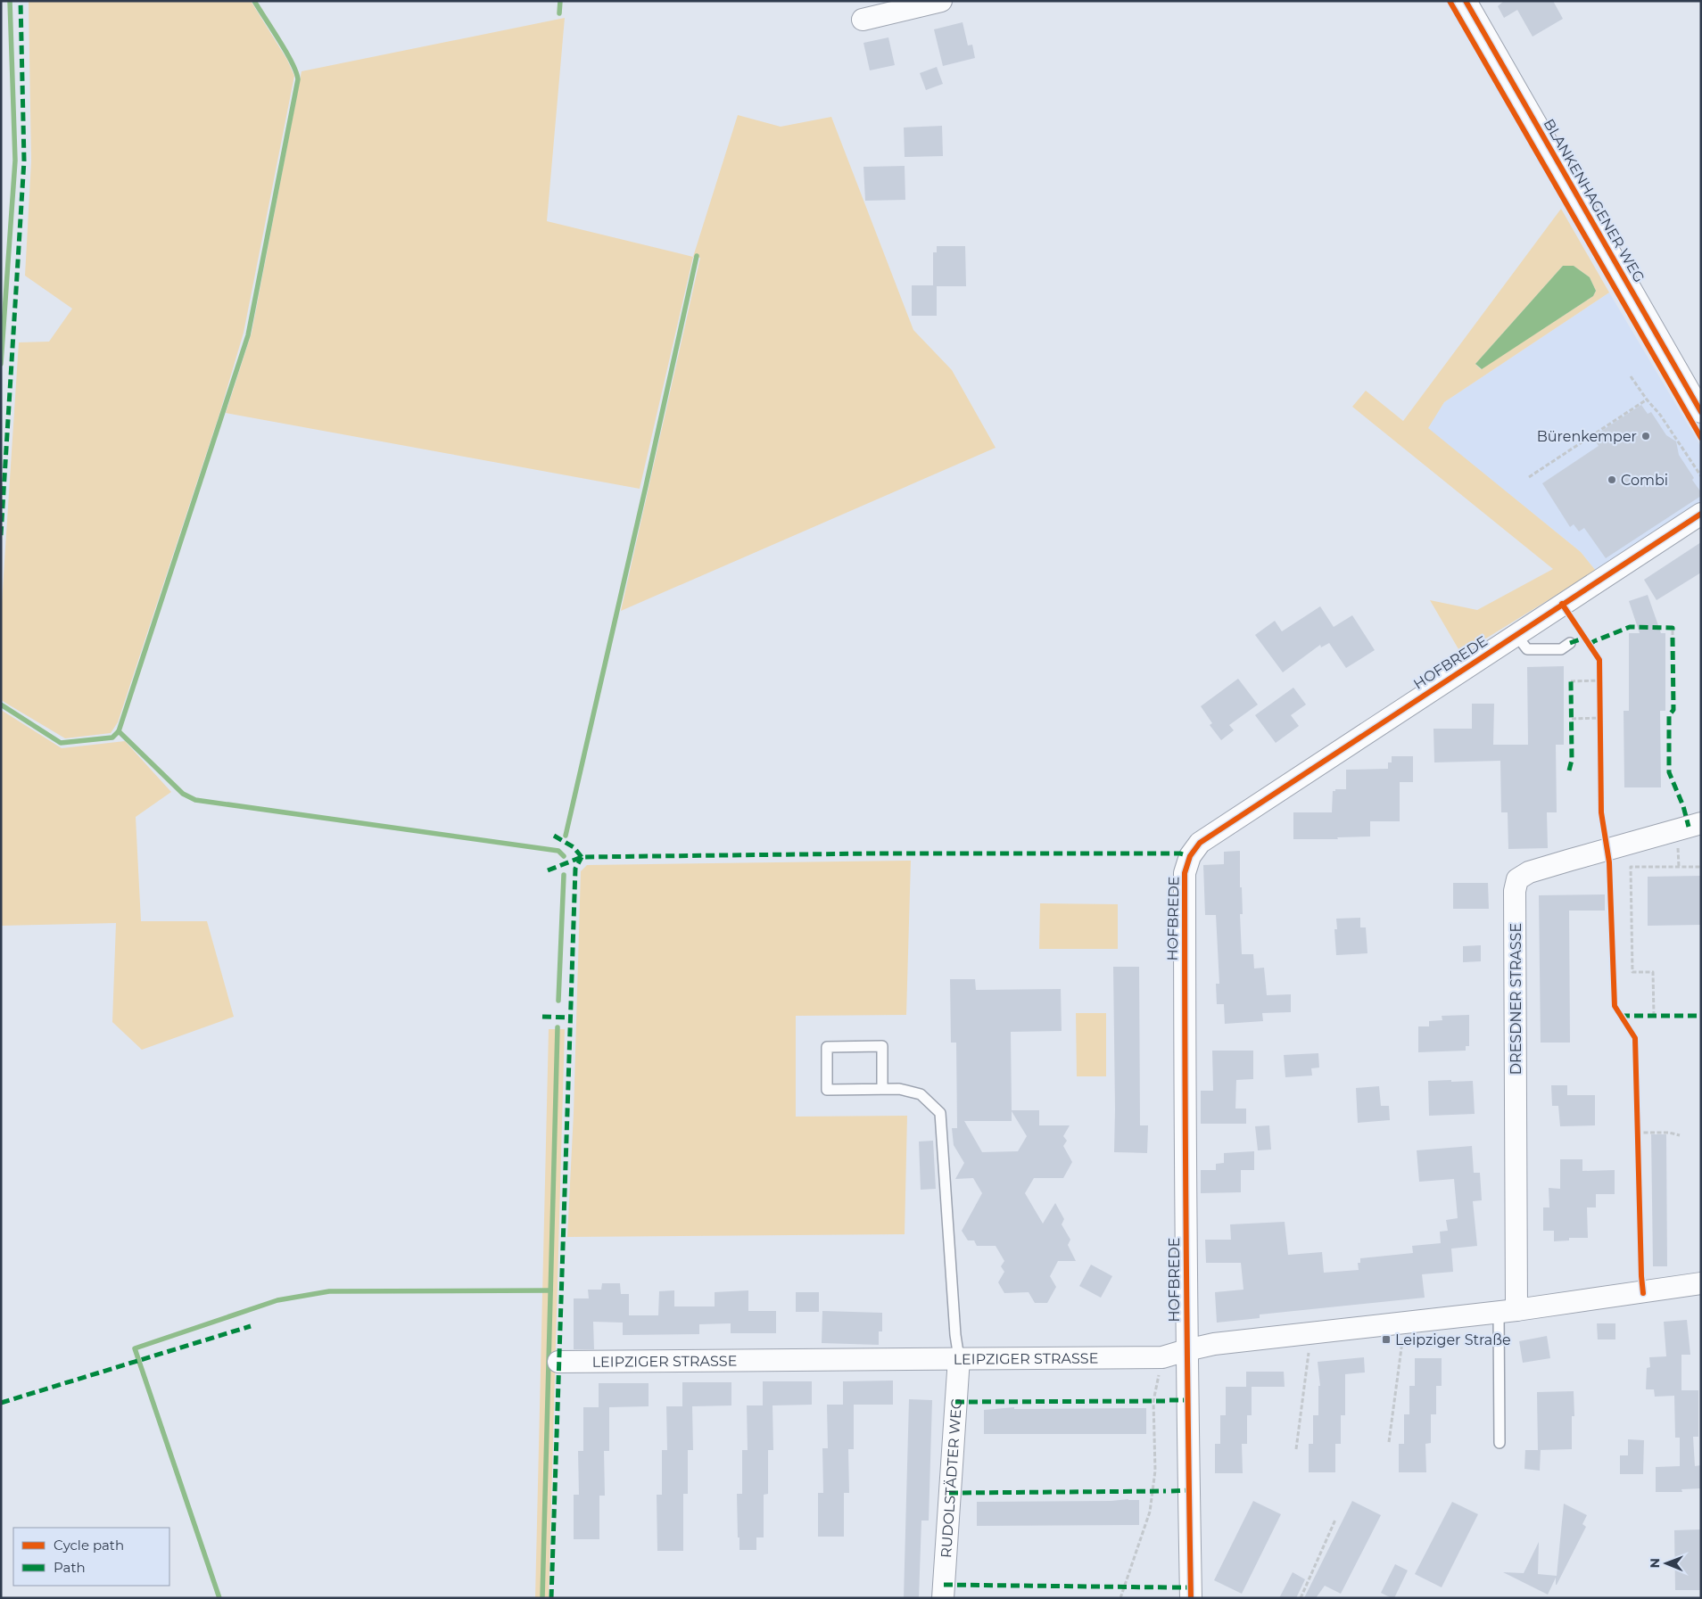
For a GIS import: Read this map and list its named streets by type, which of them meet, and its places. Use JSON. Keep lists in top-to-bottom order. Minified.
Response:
{"streets":{"street":["BLANKENHAGENER WEG","HOFBREDE","DRESDNER STRASSE","LEIPZIGER STRASSE","RUDOLSTÄDTER WEG"]},"crossings":[["HOFBREDE","LEIPZIGER STRASSE"],["DRESDNER STRASSE","LEIPZIGER STRASSE"],["LEIPZIGER STRASSE","RUDOLSTÄDTER WEG"]],"places":{"other":["Bürenkemper","Combi"],"transit":["Leipziger Straße"]},"legend":["Cycle path","Path"],"north":"left"}
